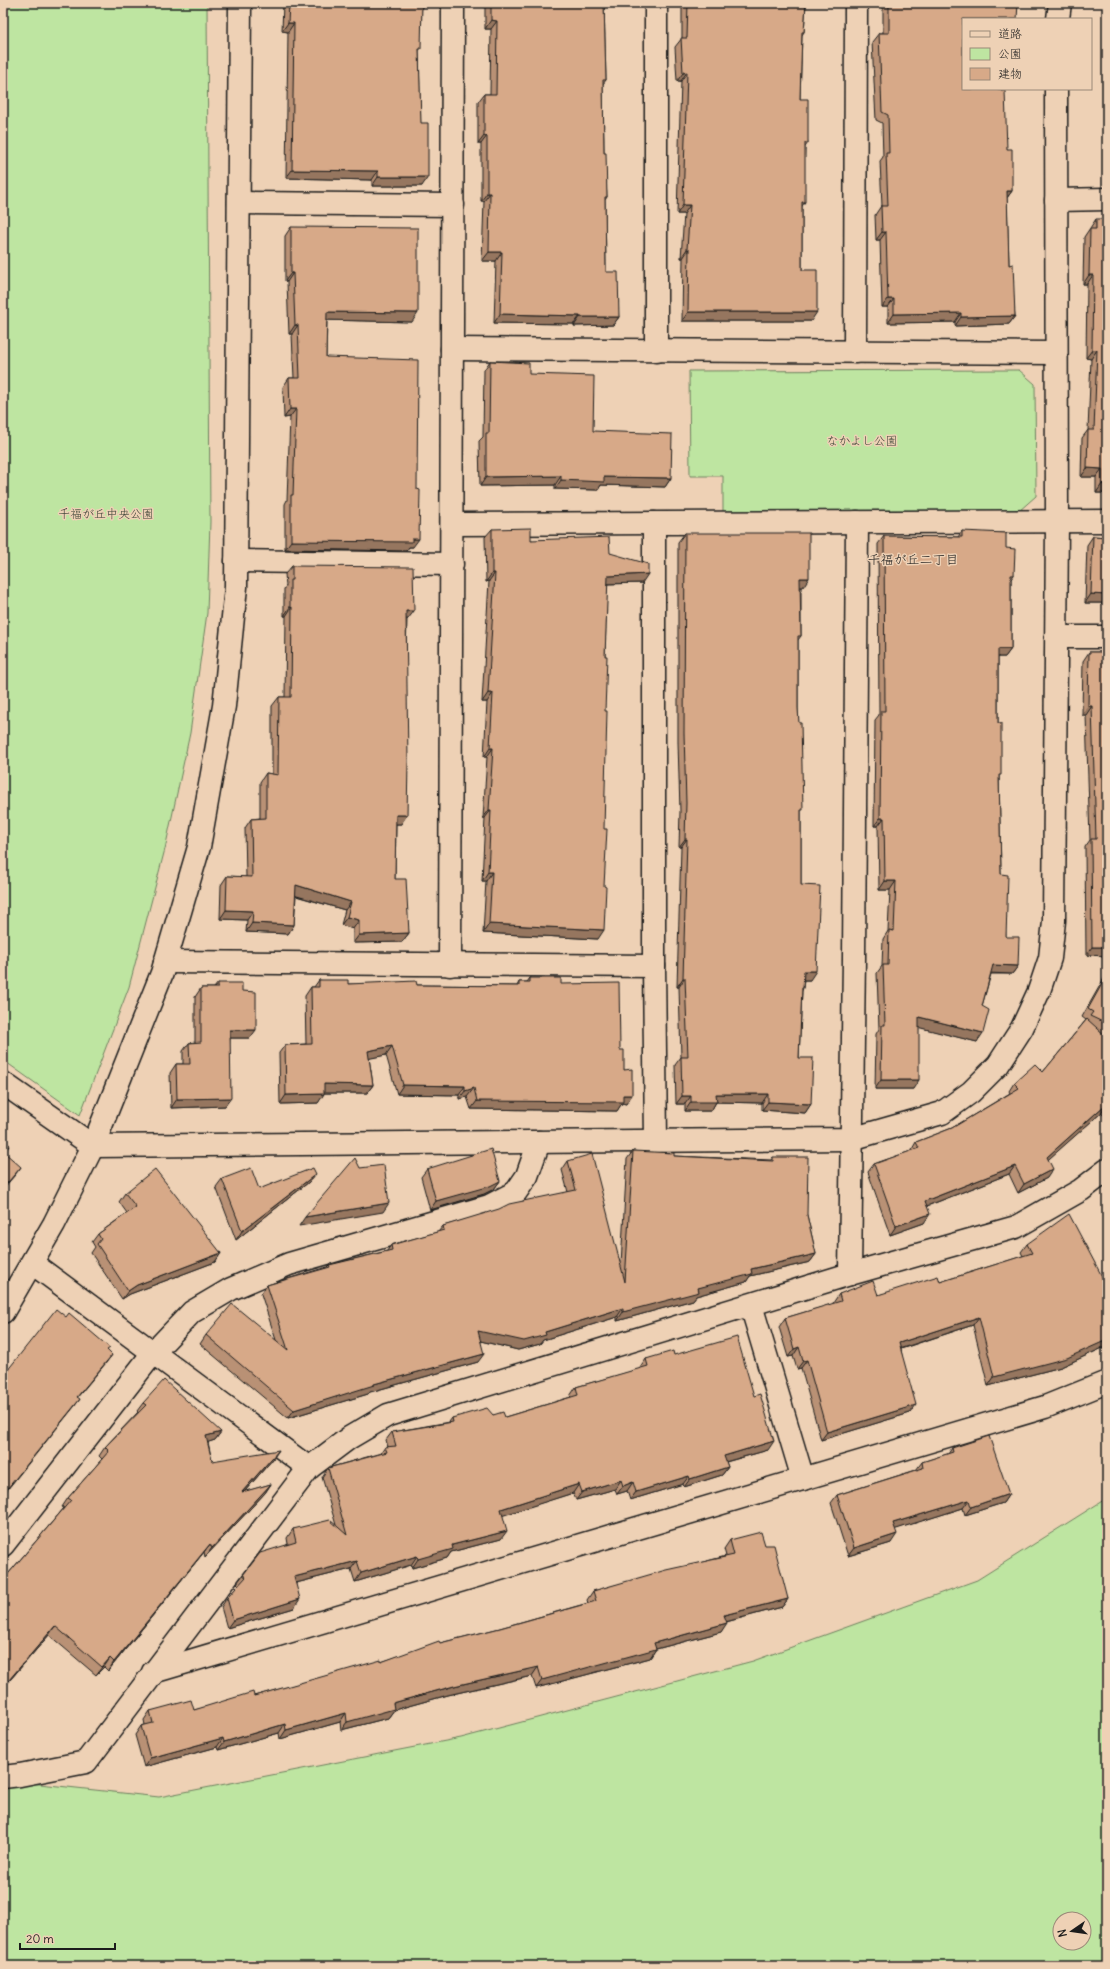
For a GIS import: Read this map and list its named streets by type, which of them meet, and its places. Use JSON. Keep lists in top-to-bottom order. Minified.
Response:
{"districts":["千福が丘二丁目"],"parks":["なかよし公園","千福が丘中央公園"],"legend":["道路","公園","建物"],"scale_bar":"20 m","north":"left"}
